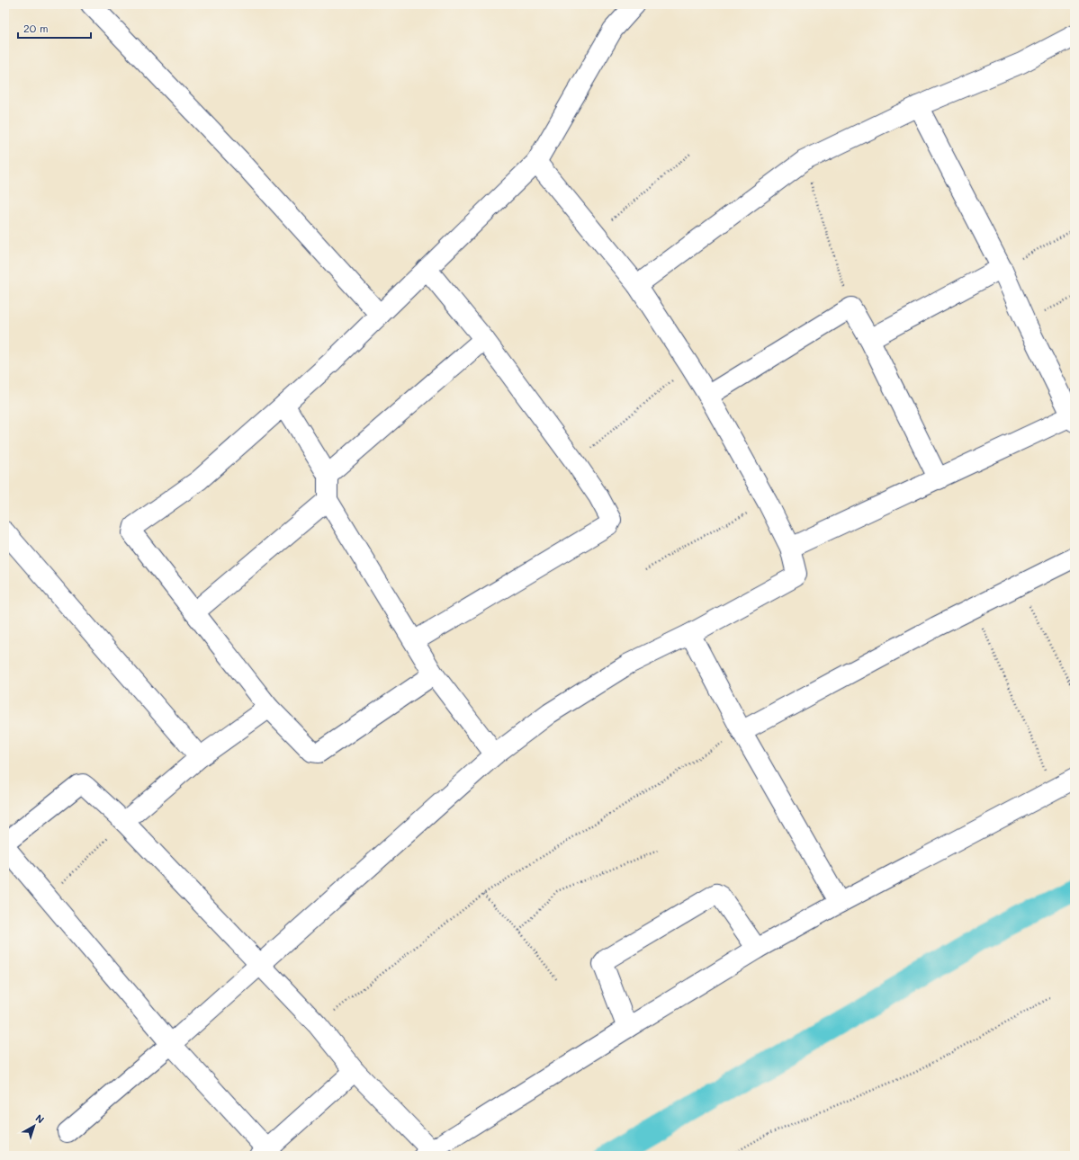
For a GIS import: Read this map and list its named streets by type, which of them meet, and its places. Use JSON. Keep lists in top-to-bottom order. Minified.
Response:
{"scale_bar":"20 m","north":"top right"}
